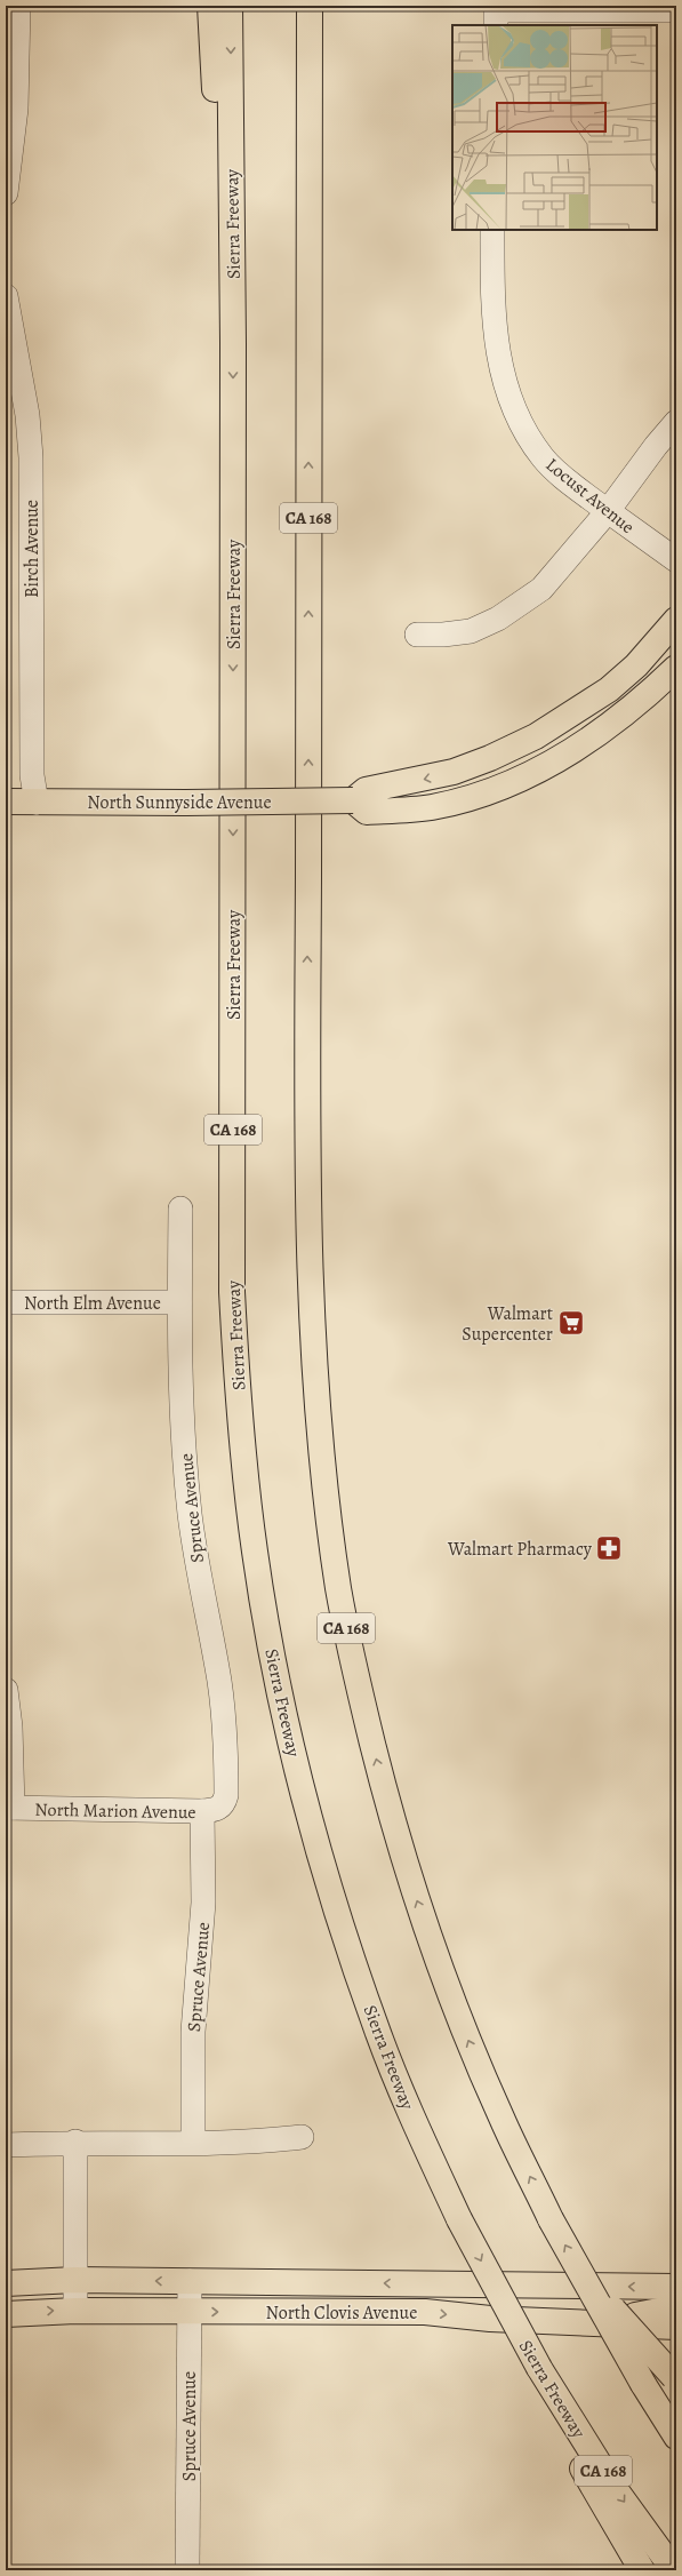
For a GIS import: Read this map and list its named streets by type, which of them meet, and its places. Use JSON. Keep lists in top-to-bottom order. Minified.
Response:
{"streets":{"main road":["Sierra Freeway","CA 168","North Sunnyside Avenue","North Clovis Avenue"],"street":["Locust Avenue","Birch Avenue","North Elm Avenue","Spruce Avenue","North Marion Avenue"]},"crossings":[["Birch Avenue","North Sunnyside Avenue"],["North Elm Avenue","Spruce Avenue"],["Spruce Avenue","North Marion Avenue"],["Spruce Avenue","North Clovis Avenue"]],"places":{"supermarket":["Walmart Supercenter"],"pharmacy":["Walmart Pharmacy"]}}
